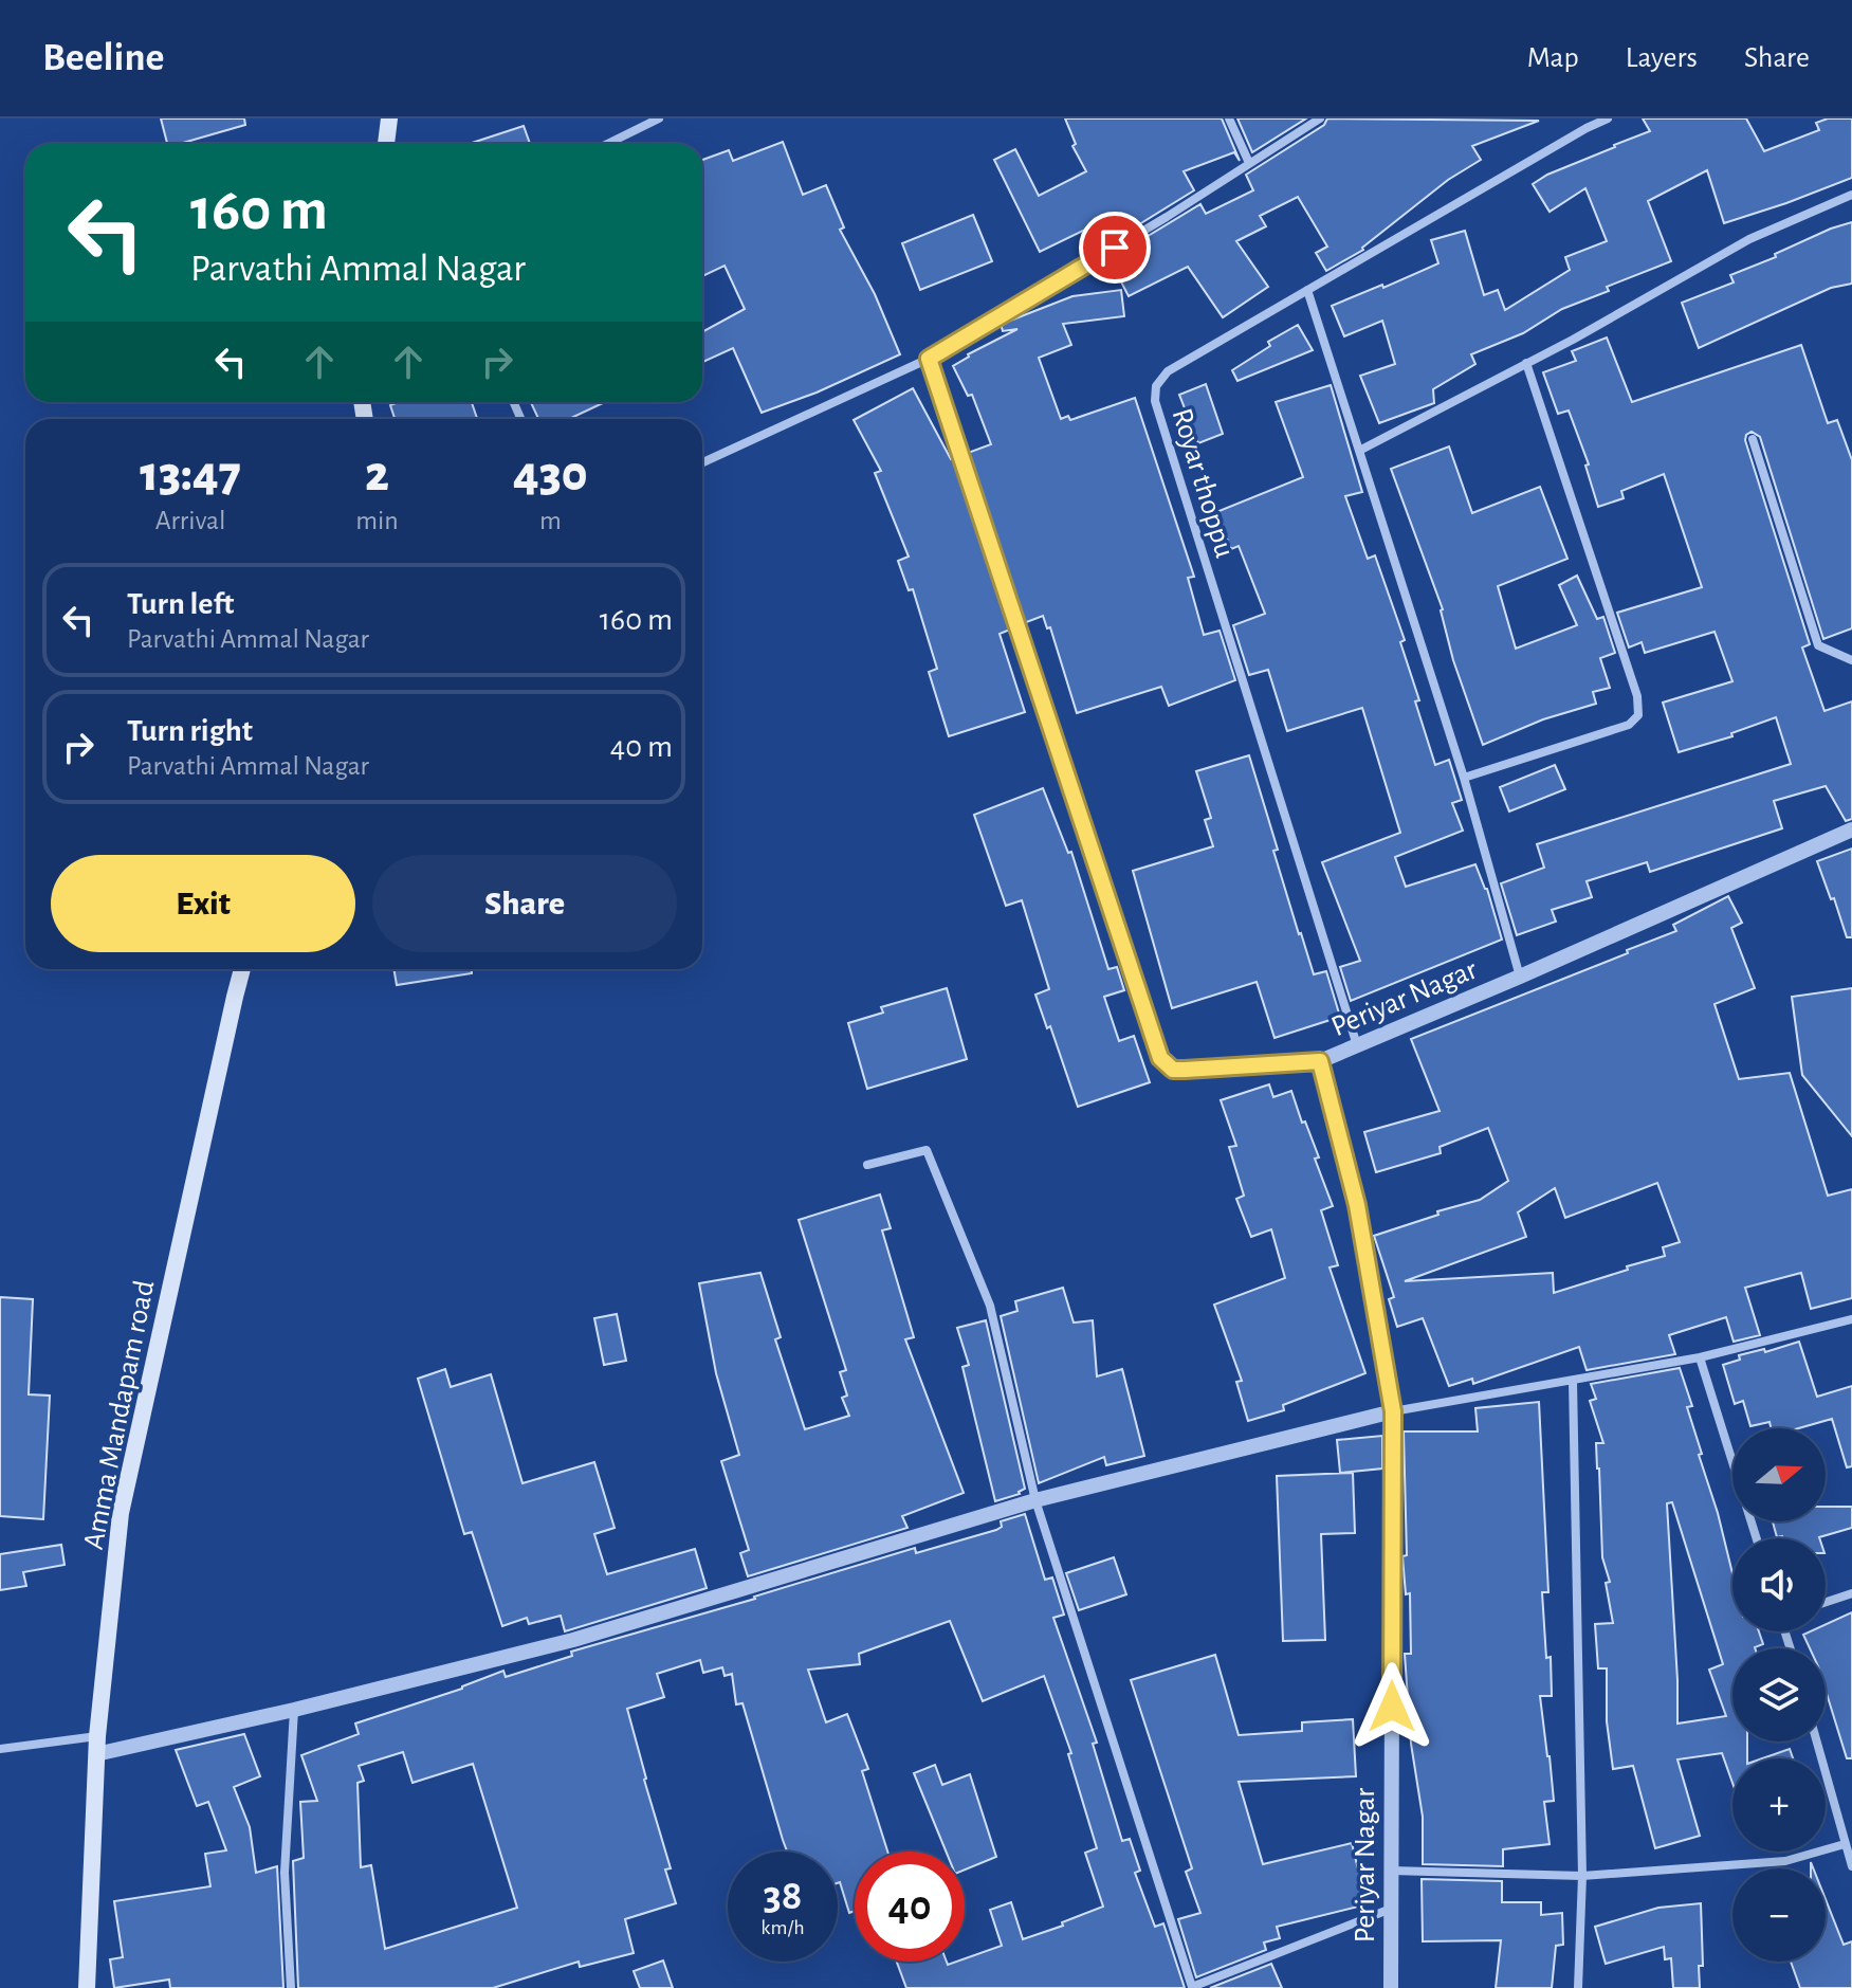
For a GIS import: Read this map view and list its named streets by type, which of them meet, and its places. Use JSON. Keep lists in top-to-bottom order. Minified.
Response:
{"streets":{"main road":["Amma Mandapam road"],"street":["Royar thoppu","Periyar Nagar"]},"crossings":[["Royar thoppu","Periyar Nagar"]],"north":"right","page":{"header":"Beeline","nav":["Map","Layers","Share"],"turn":["160 m","Parvathi Ammal Nagar"],"eta":["13:47","Arrival","2","min","430","m"],"list":[{"name":"Turn left","note":"Parvathi Ammal Nagar","value":"160 m"},{"name":"Turn right","note":"Parvathi Ammal Nagar","value":"40 m"}],"buttons":["Exit","Share"],"map_buttons":["+","−"],"speed":"38 km/h","limit":"40"}}
